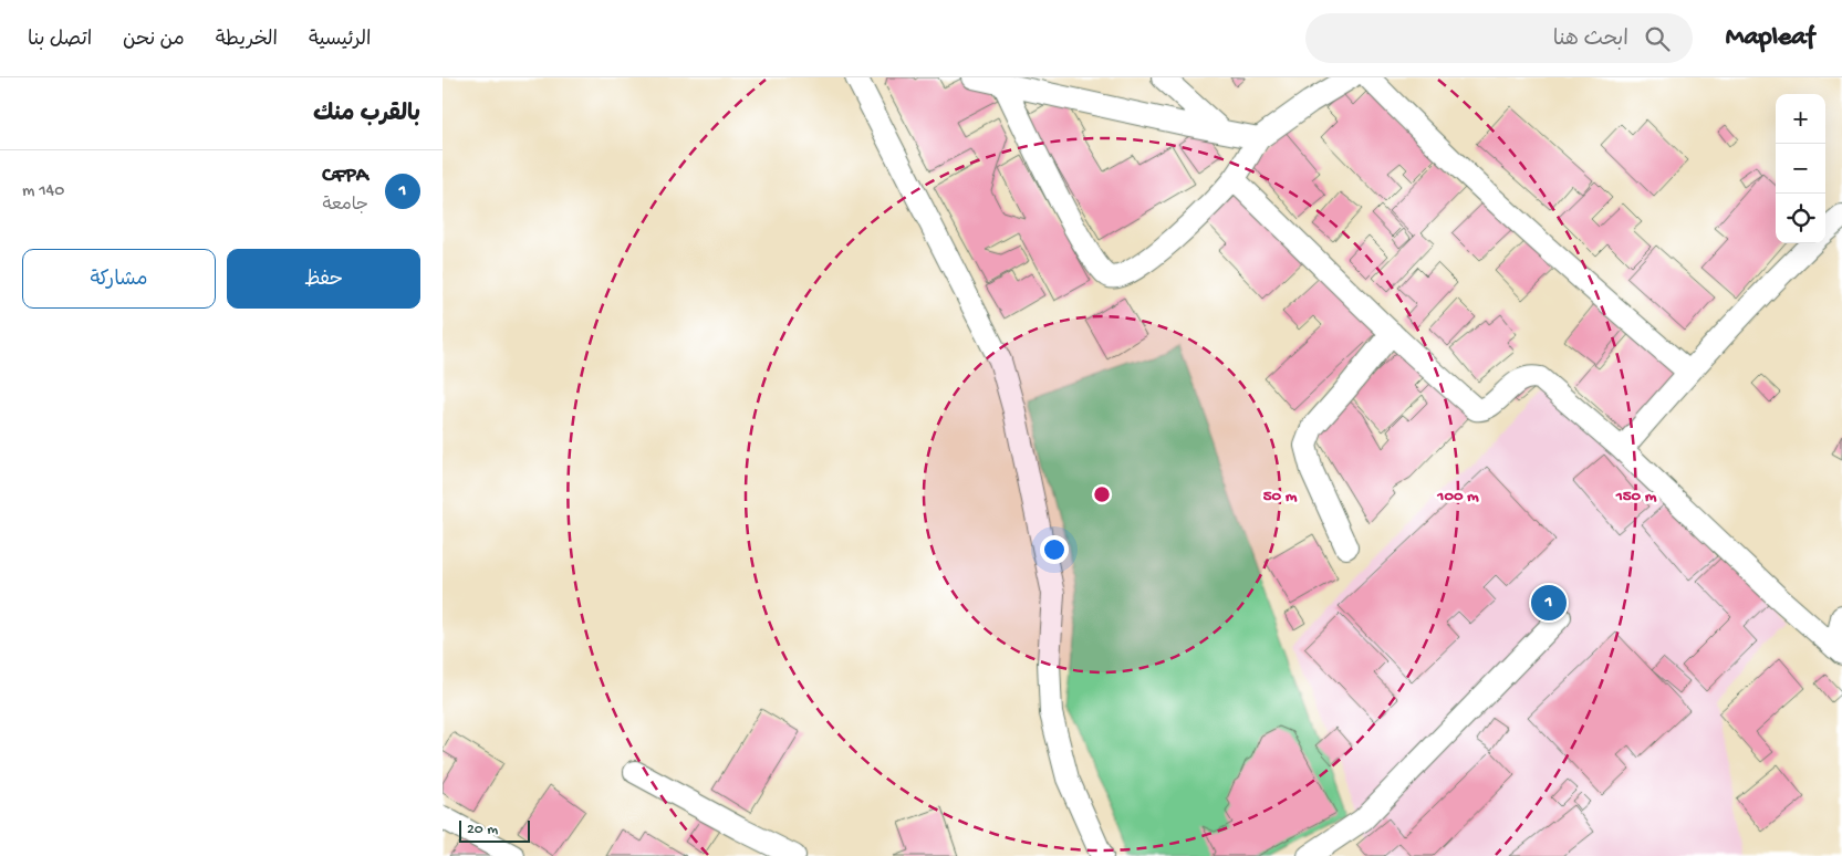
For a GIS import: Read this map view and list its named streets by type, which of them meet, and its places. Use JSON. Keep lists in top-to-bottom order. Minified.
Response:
{"scale_bar":"20 m","page":{"header":"Mapleaf","search":"ابحث هنا","nav":["الرئيسية","الخريطة","من نحن","اتصل بنا"],"heading":"بالقرب منك","map_buttons":["+","−"],"list":[{"mark":"1","name":"CFPA","note":"جامعة","value":"140 m"}],"buttons":["حفظ","مشاركة"],"pins":"1","scale":"20 m"},"rings":["50 m","100 m","150 m"]}
